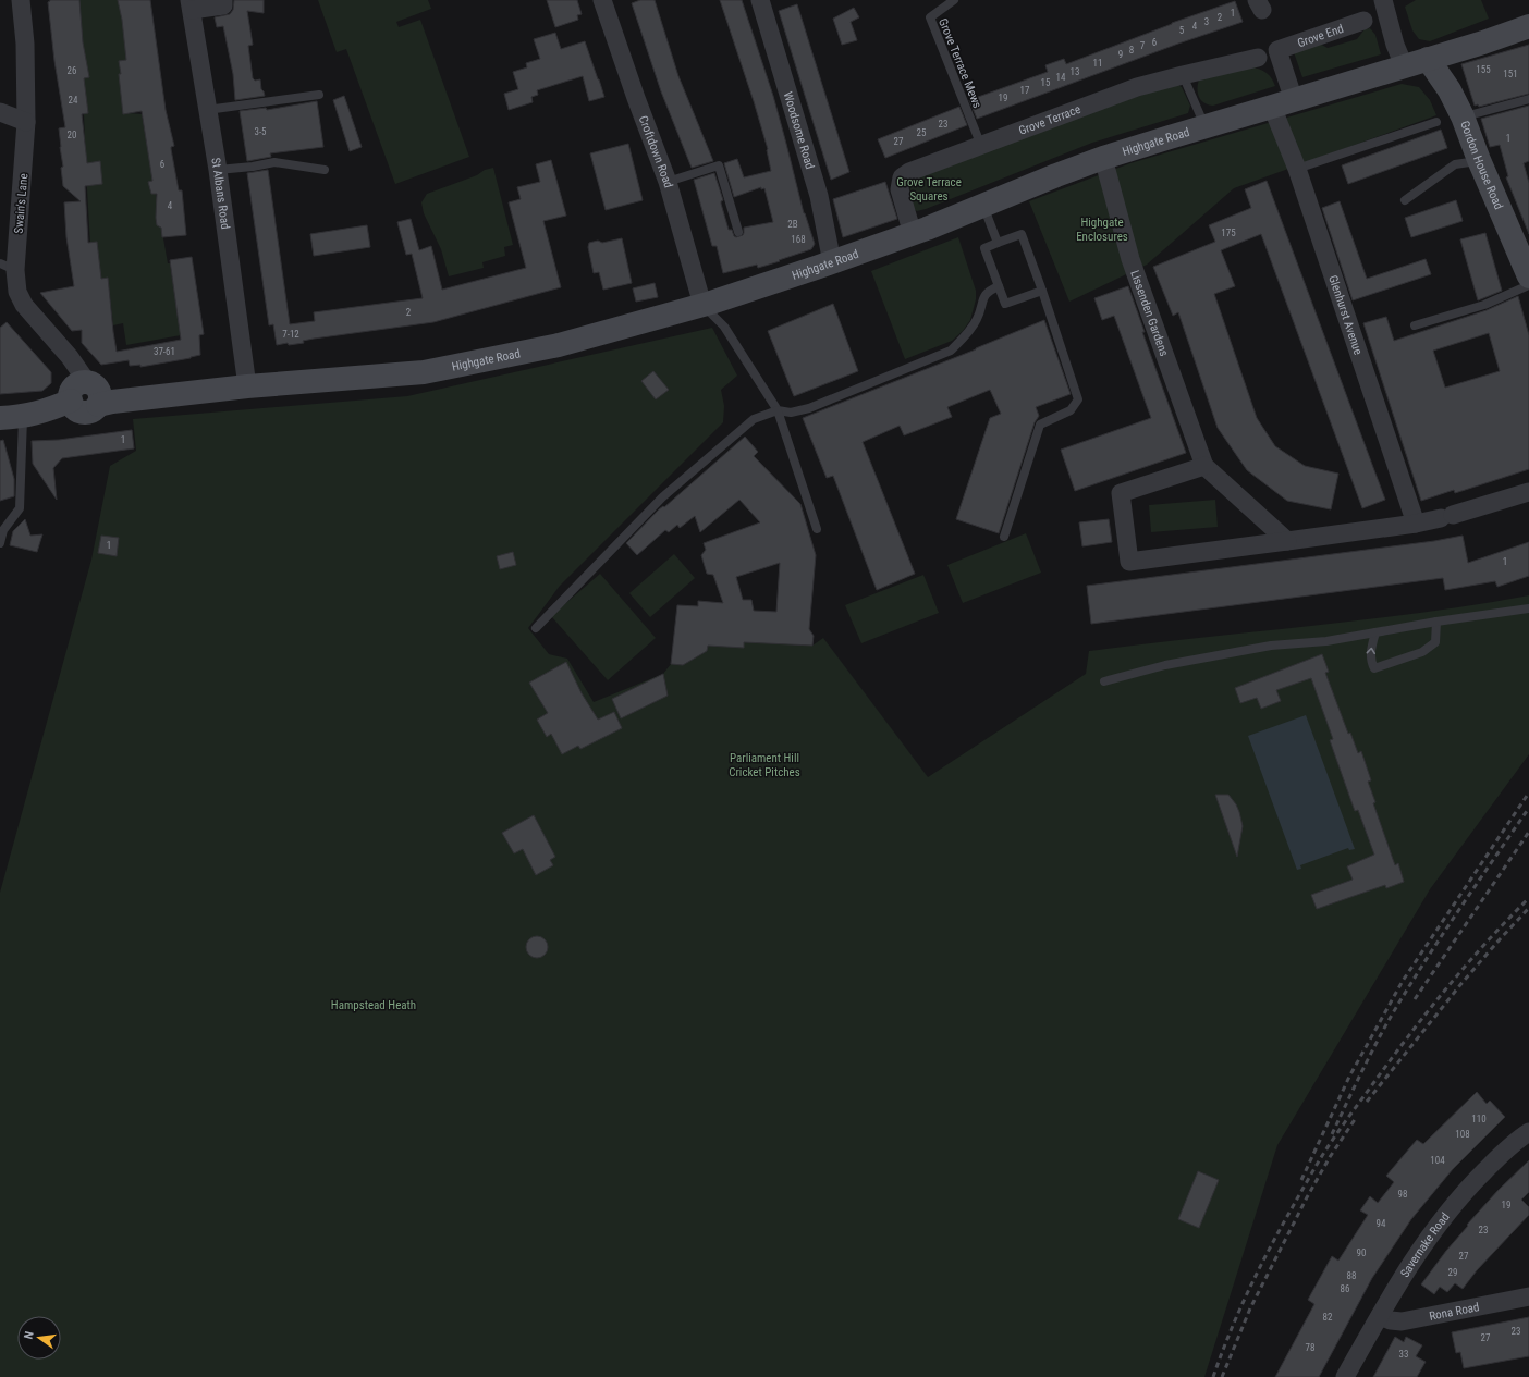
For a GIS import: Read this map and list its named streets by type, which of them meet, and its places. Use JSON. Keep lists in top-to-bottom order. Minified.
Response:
{"streets":{"street":["Grove End","Grove Terrace","Woodsome Road","Highgate Road","Croftdown Road","Gordon House Road","St Albans Road","Swain's Lane","Lissenden Gardens","Glenhurst Avenue","Savernake Road","Rona Road"],"lane":["Grove Terrace Mews"]},"crossings":[["Grove End","Glenhurst Avenue"],["Grove Terrace Mews","Grove Terrace"],["Grove Terrace","Highgate Road"],["Woodsome Road","Highgate Road"],["Highgate Road","Croftdown Road"],["Highgate Road","Gordon House Road"],["Highgate Road","St Albans Road"],["Highgate Road","Swain's Lane"],["Highgate Road","Lissenden Gardens"],["Highgate Road","Glenhurst Avenue"],["Savernake Road","Rona Road"]],"parks":["Grove Terrace Squares","Highgate Enclosures","Parliament Hill Cricket Pitches","Hampstead Heath"],"house_numbers":["1","2","3","4","5","6","7","8","9","11","155","26","13","151","14","15","17","19","24","23","3-5","25","20","1","27","6","4","2B","175","168","2","7-12","37-61","1","1","1","110","108","104","98","19","94","23","90","27","29","88","86","82","23","27","78","33"],"north":"left"}
